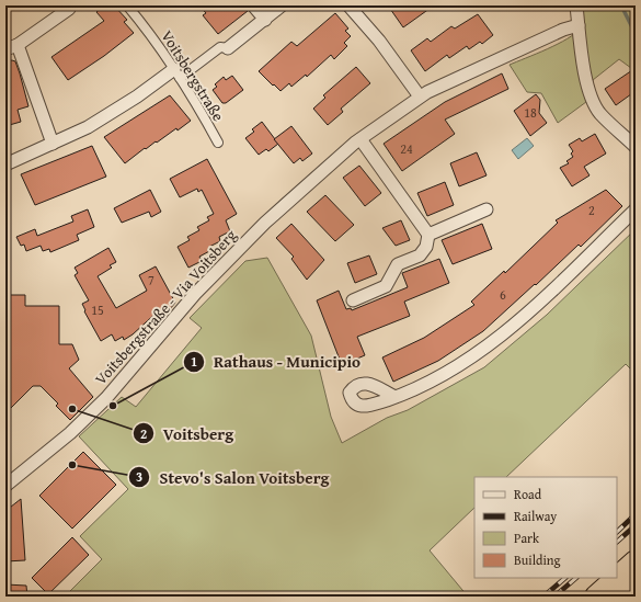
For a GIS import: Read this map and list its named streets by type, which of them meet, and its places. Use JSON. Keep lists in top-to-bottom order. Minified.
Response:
{"streets":{"street":["Voitsbergstraße","Voitsbergstraße - Via Voitsberg"]},"places":["Rathaus - Municipio","Voitsberg","Stevo's Salon Voitsberg"],"house_numbers":["18","24","2","7","6","15"],"legend":["Road","Railway","Park","Building"]}
